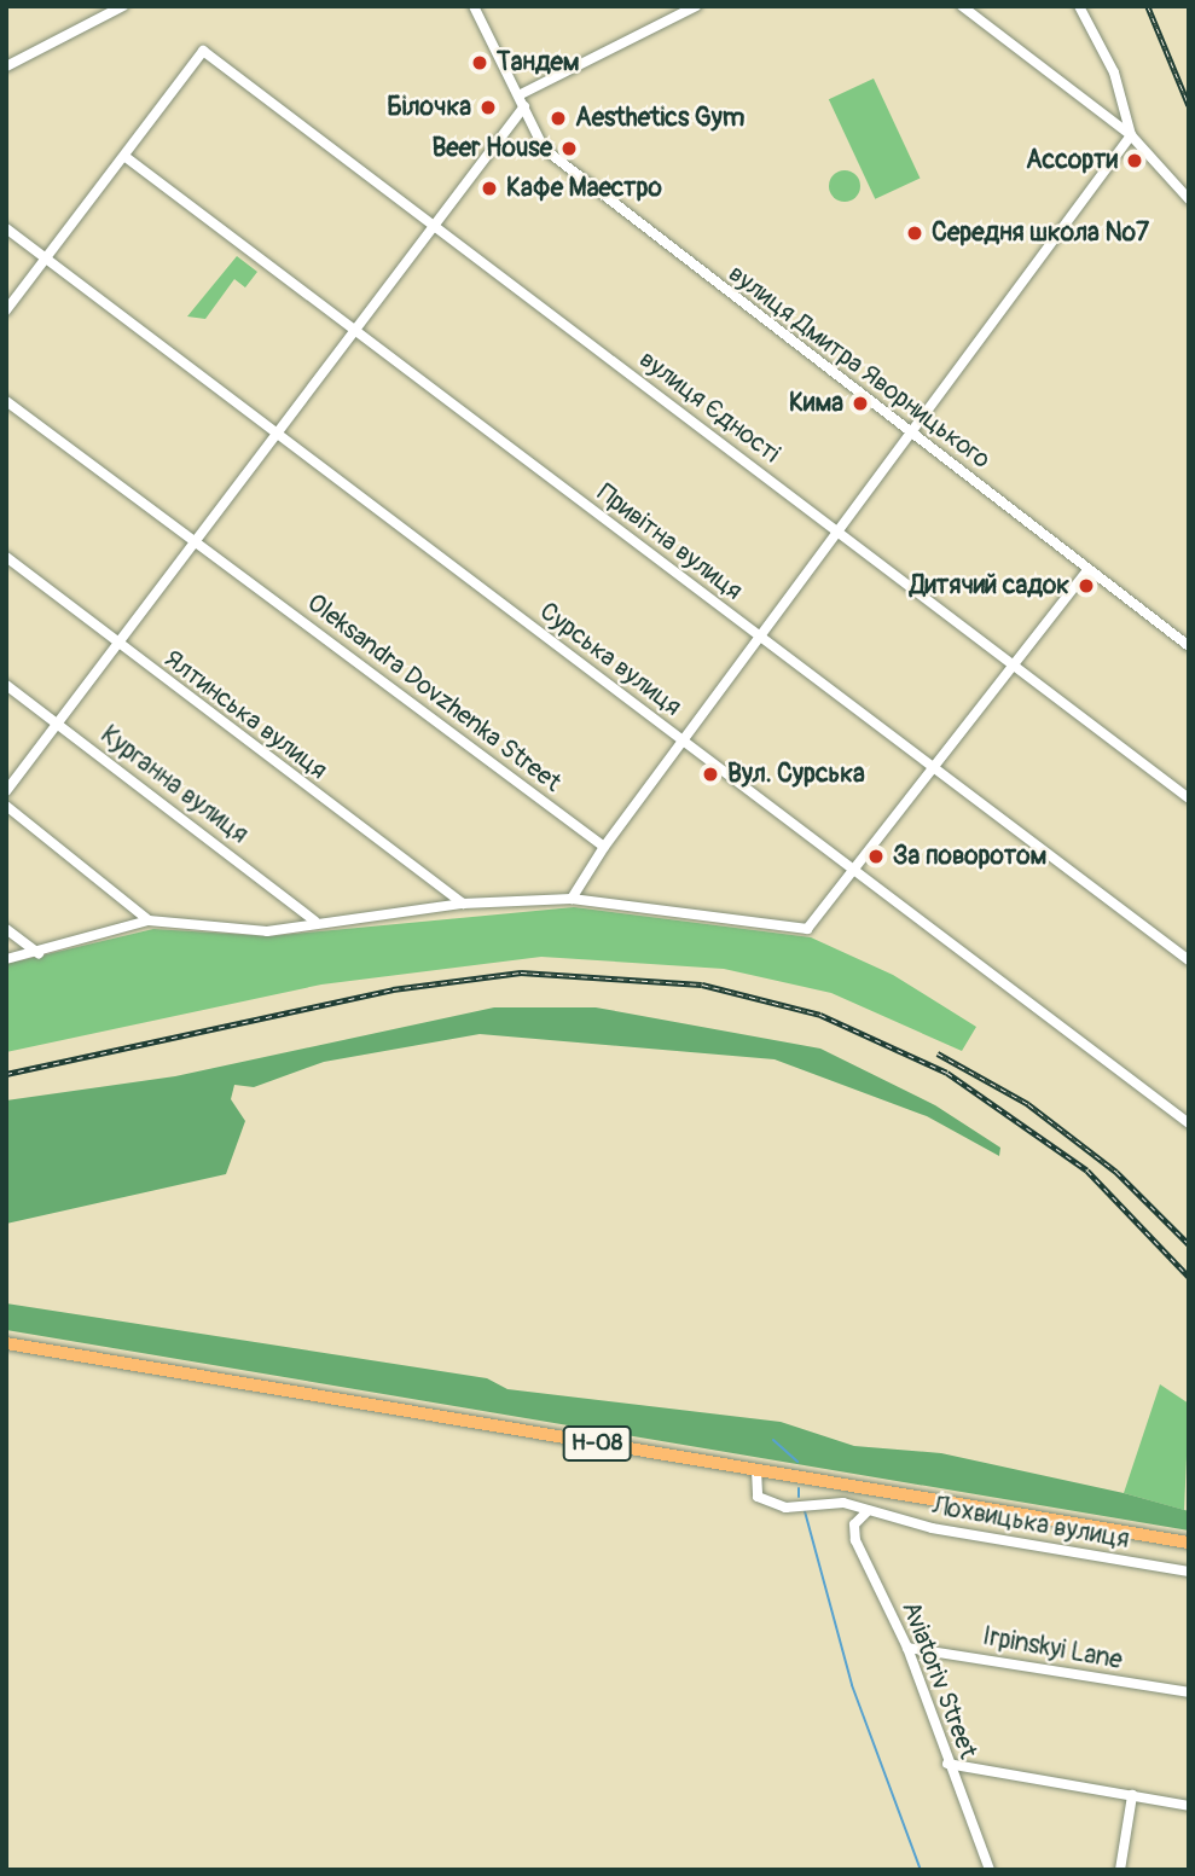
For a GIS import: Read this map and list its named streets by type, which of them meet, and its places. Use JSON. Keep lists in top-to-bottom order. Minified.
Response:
{"streets":{"main road":["Н-08"],"street":["вулиця Дмитра Яворницького","вулиця Єдності","Привітна вулиця","Сурська вулиця","Oleksandra Dovzhenka Street","Ялтинська вулиця","Курганна вулиця","Лохвицька вулиця","Irpinskyi Lane","Aviatoriv Street"]},"crossings":[["вулиця Єдності","Привітна вулиця"],["Н-08","Лохвицька вулиця"],["Лохвицька вулиця","Aviatoriv Street"],["Irpinskyi Lane","Aviatoriv Street"]],"places":["Тандем","Білочка","Aesthetics Gym","Beer House","Ассорти","Кафе Маестро","Середня школа №7","Кима","Дитячий садок","Вул. Сурська","За поворотом"]}
